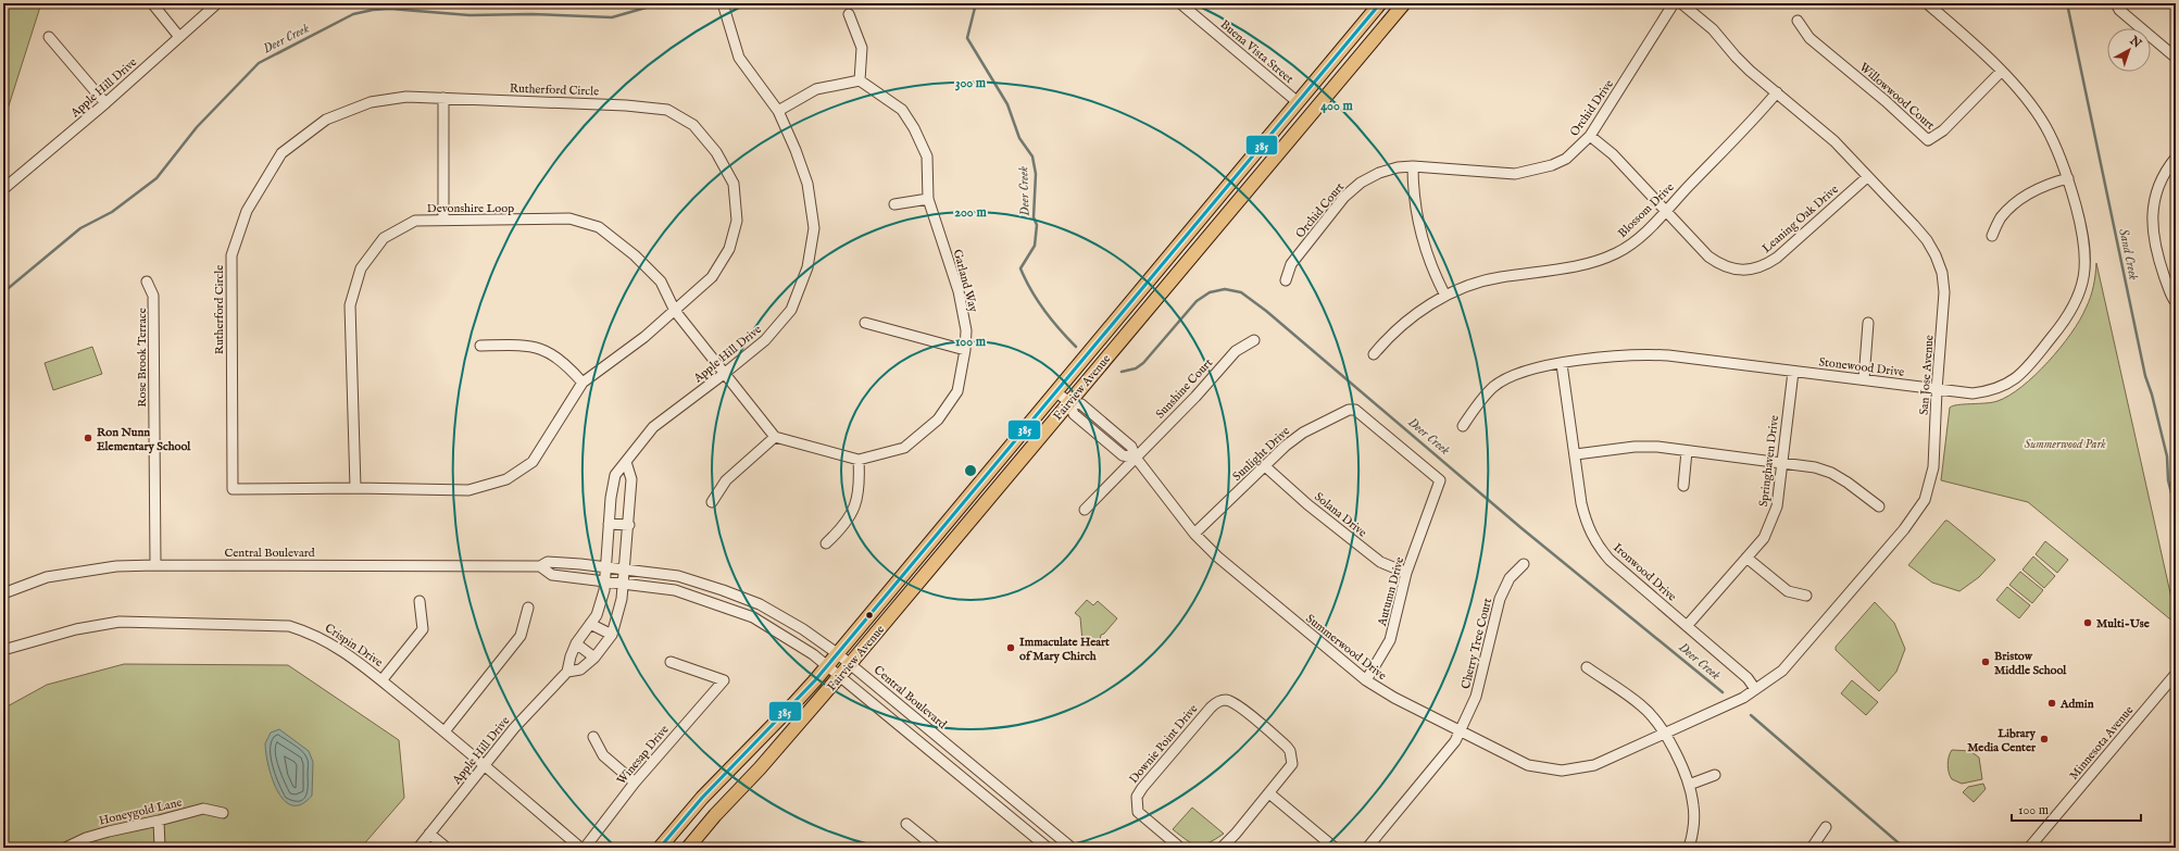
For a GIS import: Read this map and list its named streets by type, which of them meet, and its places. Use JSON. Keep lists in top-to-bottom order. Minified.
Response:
{"streets":{"main road":["Fairview Avenue"],"street":["Buena Vista Street","Apple Hill Drive","Rutherford Circle","Willowwood Court","Orchid Drive","Devonshire Loop","Orchid Court","Blossom Drive","Leaning Oak Drive","Garland Way","Rose Brook Terrace","Stonewood Drive","San Jose Avenue","Sunshine Court","Sunlight Drive","Springhaven Drive","Solana Drive","Central Boulevard","Ironwood Drive","Autumn Drive","Cherry Tree Court","Crispin Drive","Summerwood Drive","Minnesota Avenue","Downie Point Drive","Winesap Drive","Honeygold Lane"]},"crossings":[["Buena Vista Street","Fairview Avenue"],["Apple Hill Drive","Devonshire Loop"],["Apple Hill Drive","Central Boulevard"],["Apple Hill Drive","Crispin Drive"],["Rutherford Circle","Devonshire Loop"],["Willowwood Court","Stonewood Drive"],["Orchid Drive","Orchid Court"],["Orchid Drive","Leaning Oak Drive"],["Blossom Drive","Leaning Oak Drive"],["Blossom Drive","San Jose Avenue"],["Leaning Oak Drive","San Jose Avenue"],["Rose Brook Terrace","Central Boulevard"],["Stonewood Drive","San Jose Avenue"],["Stonewood Drive","Springhaven Drive"],["Stonewood Drive","Ironwood Drive"],["San Jose Avenue","Ironwood Drive"],["San Jose Avenue","Summerwood Drive"],["Fairview Avenue","Central Boulevard"],["Fairview Avenue","Summerwood Drive"],["Sunshine Court","Summerwood Drive"],["Sunlight Drive","Solana Drive"],["Sunlight Drive","Autumn Drive"],["Sunlight Drive","Summerwood Drive"],["Springhaven Drive","Ironwood Drive"],["Solana Drive","Autumn Drive"],["Autumn Drive","Summerwood Drive"],["Cherry Tree Court","Summerwood Drive"]],"water":["Deer Creek","Sand Creek"],"parks":["Summerwood Park"],"places":["Ron Nunn Elementary School","Multi-Use","Immaculate Heart of Mary Chirch","Bristow Middle School","Admin","Library Media Center"],"lines":["transit line 385"],"scale_bar":"100 m","north":"top right","rings":["300 m","400 m","200 m","100 m"]}
